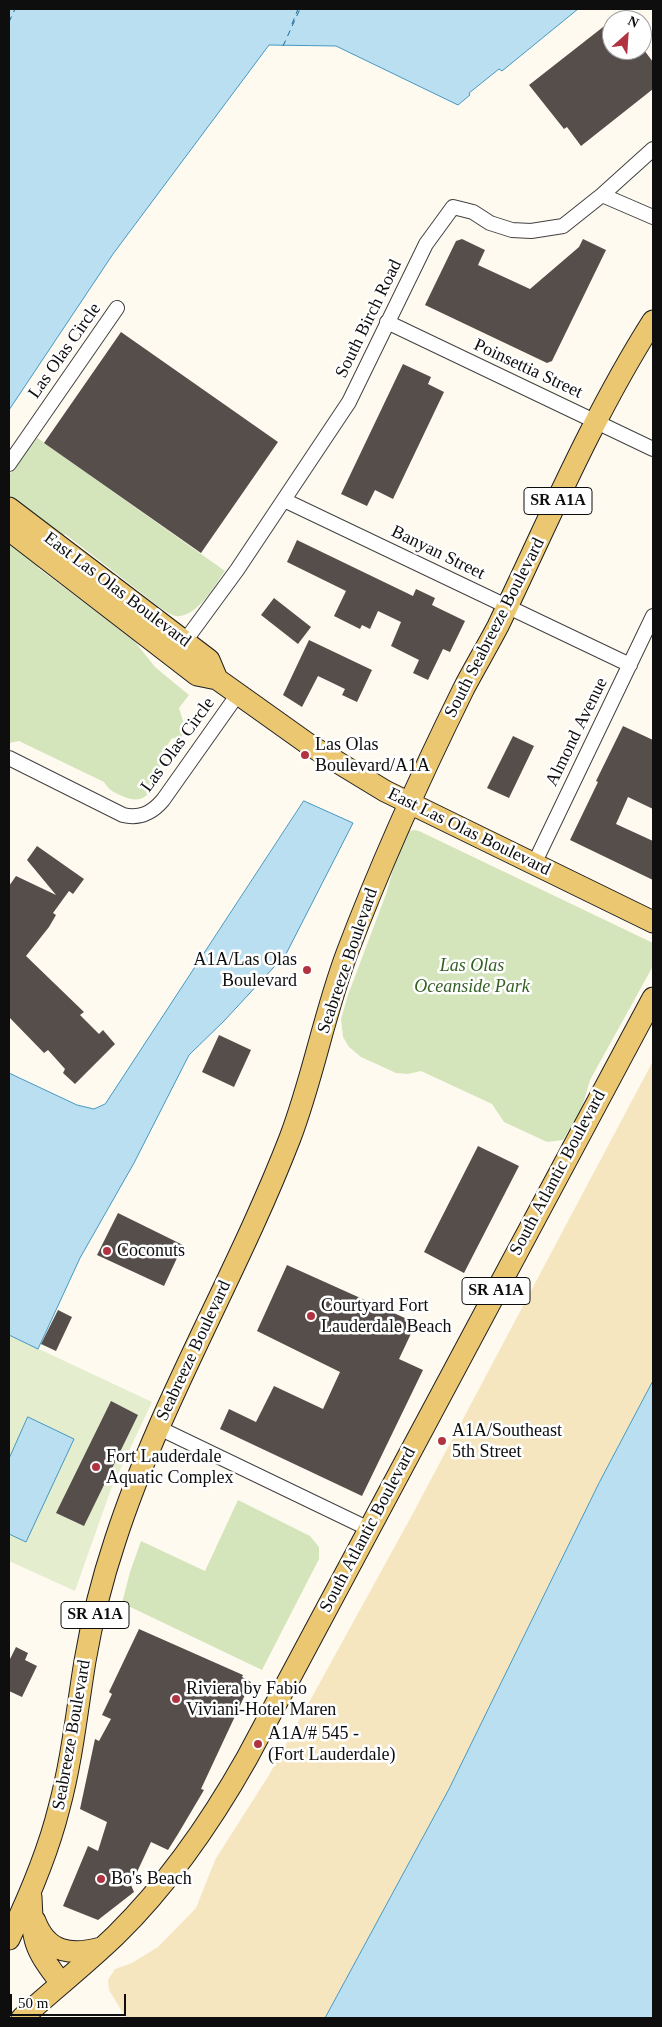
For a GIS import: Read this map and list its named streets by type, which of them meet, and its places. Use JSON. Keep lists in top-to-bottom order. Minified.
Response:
{"streets":{"main road":["SR A1A","East Las Olas Boulevard","South Seabreeze Boulevard","Seabreeze Boulevard","South Atlantic Boulevard"],"street":["South Birch Road","Las Olas Circle","Poinsettia Street","Banyan Street","Almond Avenue"]},"crossings":[["South Birch Road","Poinsettia Street"],["South Birch Road","Banyan Street"],["South Birch Road","East Las Olas Boulevard"],["Las Olas Circle","East Las Olas Boulevard"],["Poinsettia Street","South Seabreeze Boulevard"],["Banyan Street","South Seabreeze Boulevard"],["Banyan Street","Almond Avenue"],["East Las Olas Boulevard","South Seabreeze Boulevard"],["East Las Olas Boulevard","Almond Avenue"],["East Las Olas Boulevard","Seabreeze Boulevard"],["South Seabreeze Boulevard","Seabreeze Boulevard"]],"parks":["Las Olas Oceanside Park"],"places":["Las Olas Boulevard/A1A","A1A/Las Olas Boulevard","Coconuts","Courtyard Fort Lauderdale Beach","A1A/Southeast 5th Street","Fort Lauderdale Aquatic Complex","Riviera by Fabio Viviani-Hotel Maren","A1A/# 545 - (Fort Lauderdale)","Bo's Beach"],"scale_bar":"50 m","north":"top right"}
